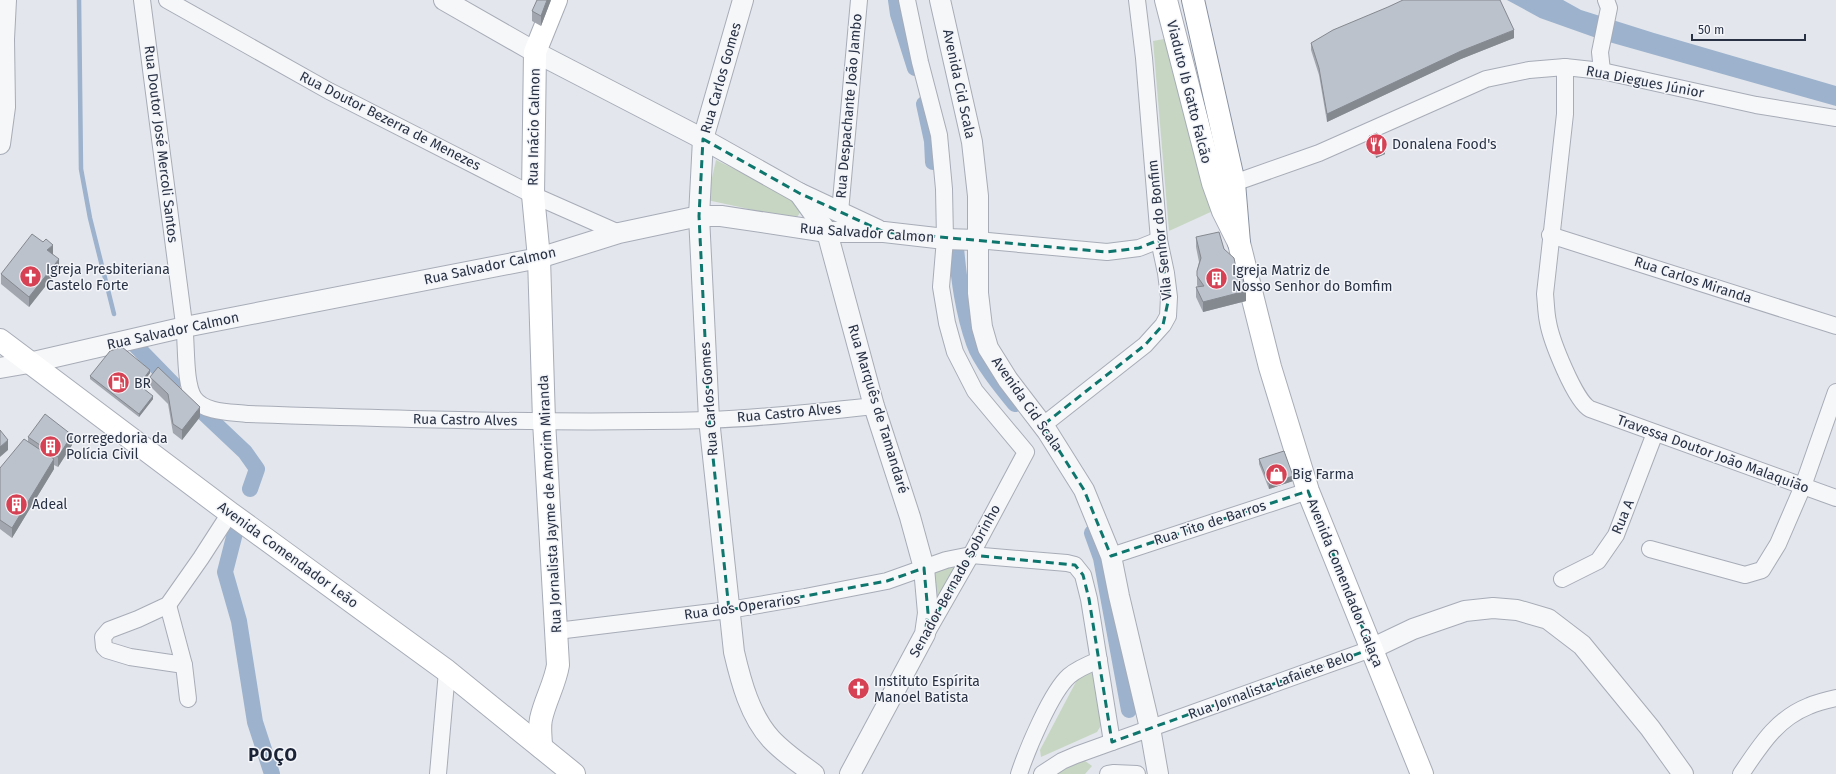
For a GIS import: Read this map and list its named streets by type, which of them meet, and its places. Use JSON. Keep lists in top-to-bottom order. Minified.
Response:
{"streets":{"main road":["Viaduto Ib Gatto Falcão","Rua Inácio Calmon","Rua Jornalista Jayme de Amorim Miranda","Avenida Comendador Leão","Avenida Comendador Calaça"],"street":["Rua Carlos Gomes","Rua Diegues Júnior","Avenida Cid Scala","Rua Despachante João Jambo","Rua Doutor Bezerra de Menezes","Rua Doutor José Mercoli Santos","Vila Senhor do Bonfim","Rua Salvador Calmon","Rua Carlos Miranda","Rua Marquês de Tamandaré","Rua Castro Alves","Travessa Doutor João Malaquião","Rua A","Rua Tito de Barros","Senador Bernado Sobrinho","Rua dos Operarios","Rua Jornalista Lafaiete Belo"]},"crossings":[["Rua Carlos Gomes","Rua Salvador Calmon"],["Rua Carlos Gomes","Rua Castro Alves"],["Rua Carlos Gomes","Rua dos Operarios"],["Rua Diegues Júnior","Viaduto Ib Gatto Falcão"],["Rua Diegues Júnior","Avenida Comendador Calaça"],["Avenida Cid Scala","Vila Senhor do Bonfim"],["Avenida Cid Scala","Rua Salvador Calmon"],["Avenida Cid Scala","Rua Tito de Barros"],["Avenida Cid Scala","Senador Bernado Sobrinho"],["Avenida Cid Scala","Rua Jornalista Lafaiete Belo"],["Viaduto Ib Gatto Falcão","Avenida Comendador Calaça"],["Rua Doutor Bezerra de Menezes","Rua Inácio Calmon"],["Rua Doutor Bezerra de Menezes","Rua Salvador Calmon"],["Rua Inácio Calmon","Rua Salvador Calmon"],["Rua Inácio Calmon","Rua Jornalista Jayme de Amorim Miranda"],["Rua Doutor José Mercoli Santos","Rua Salvador Calmon"],["Rua Doutor José Mercoli Santos","Rua Castro Alves"],["Rua Salvador Calmon","Rua Marquês de Tamandaré"],["Rua Salvador Calmon","Rua Jornalista Jayme de Amorim Miranda"],["Rua Salvador Calmon","Avenida Comendador Leão"],["Rua Carlos Miranda","Travessa Doutor João Malaquião"],["Rua Marquês de Tamandaré","Rua Castro Alves"],["Rua Marquês de Tamandaré","Senador Bernado Sobrinho"],["Rua Marquês de Tamandaré","Rua dos Operarios"],["Rua Castro Alves","Rua Jornalista Jayme de Amorim Miranda"],["Travessa Doutor João Malaquião","Rua A"],["Rua Jornalista Jayme de Amorim Miranda","Avenida Comendador Leão"],["Rua Jornalista Jayme de Amorim Miranda","Rua dos Operarios"],["Rua Tito de Barros","Avenida Comendador Calaça"],["Avenida Comendador Calaça","Rua Jornalista Lafaiete Belo"]],"districts":["POÇO"],"places":{"restaurant":["Donalena Food's"],"church":["Igreja Presbiteriana Castelo Forte","Instituto Espírita Manoel Batista"],"building":["Igreja Matriz de Nosso Senhor do Bomfim","Corregedoria da Polícia Civil","Adeal"],"fuel station":["BR"],"shop":["Big Farma"]},"scale_bar":"50 m"}
